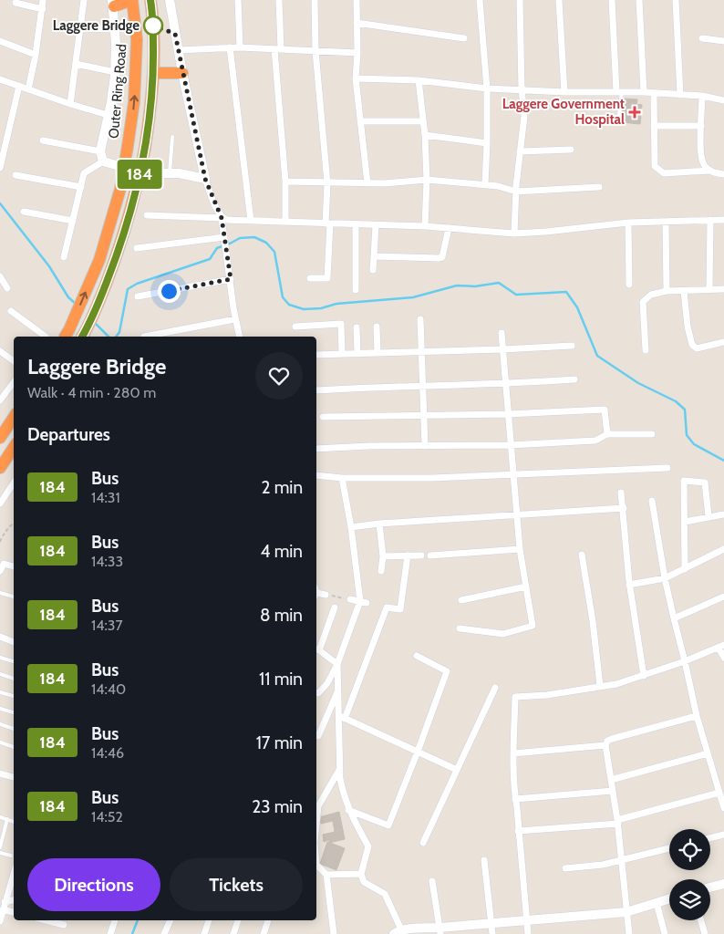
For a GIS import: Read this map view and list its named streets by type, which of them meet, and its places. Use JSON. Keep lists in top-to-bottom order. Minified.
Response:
{"streets":{"highway":["Outer Ring Road"]},"places":{"other":["Laggere Bridge"],"health":["Laggere Government Hospital"]},"lines":["bus line 184"],"page":{"on_map":"184","heading":[["Laggere Bridge","Walk · 4 min · 280 m"],"Departures"],"list":[{"mark":"184","name":"Bus","note":"14:31","value":"2 min"},{"mark":"184","name":"Bus","note":"14:33","value":"4 min"},{"mark":"184","name":"Bus","note":"14:37","value":"8 min"},{"mark":"184","name":"Bus","note":"14:40","value":"11 min"},{"mark":"184","name":"Bus","note":"14:46","value":"17 min"},{"mark":"184","name":"Bus","note":"14:52","value":"23 min"}],"buttons":["Directions","Tickets"]}}
